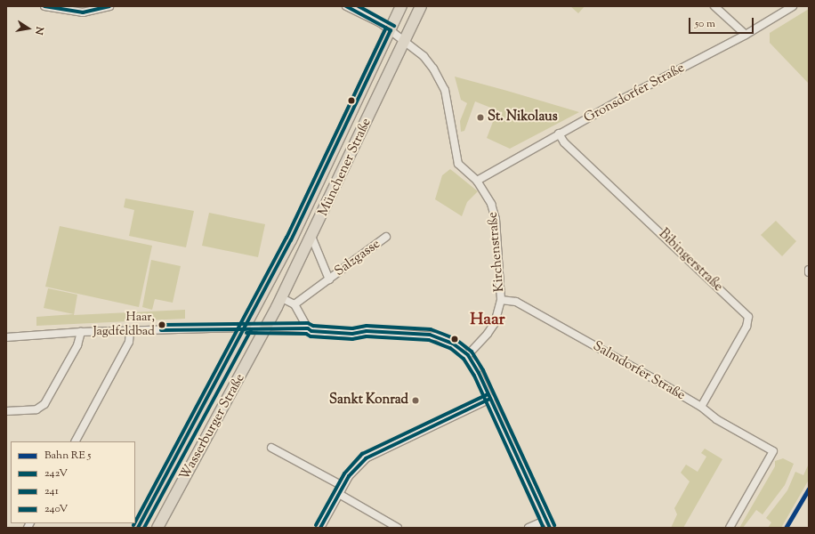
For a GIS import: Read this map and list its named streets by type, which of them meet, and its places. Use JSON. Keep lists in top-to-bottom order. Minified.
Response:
{"streets":{"main road":["Münchener Straße","Wasserburger Straße"],"street":["Gronsdorfer Straße","Kirchenstraße","Salzgasse","Bibingerstraße","Salmdorfer Straße"]},"crossings":[["Gronsdorfer Straße","Kirchenstraße"],["Gronsdorfer Straße","Bibingerstraße"],["Münchener Straße","Kirchenstraße"],["Münchener Straße","Salzgasse"],["Münchener Straße","Wasserburger Straße"],["Kirchenstraße","Salmdorfer Straße"],["Bibingerstraße","Salmdorfer Straße"]],"districts":["Haar"],"places":["St. Nikolaus","Haar, Jagdfeldbad","Sankt Konrad"],"lines":["transit line 242V","transit line 240V","transit line 241"],"legend":["Bahn RE 5","242V","241","240V"],"scale_bar":"50 m","north":"right"}
